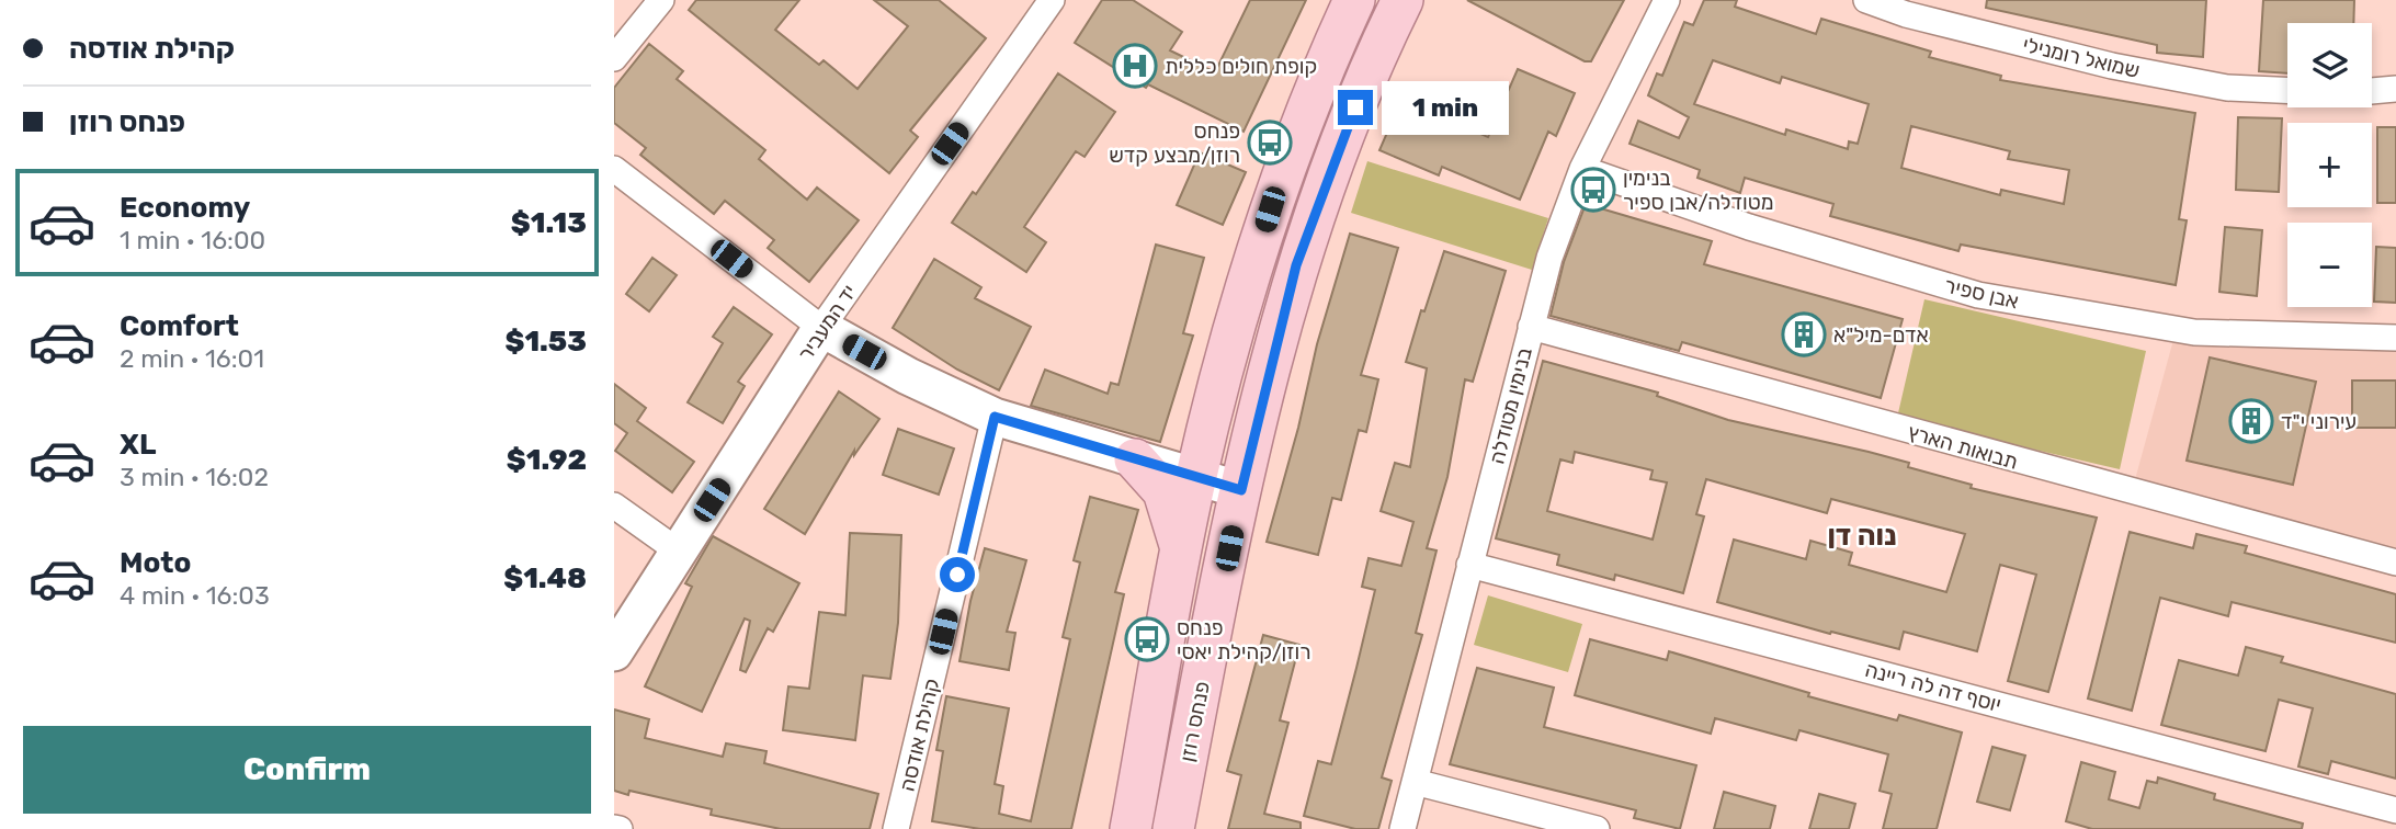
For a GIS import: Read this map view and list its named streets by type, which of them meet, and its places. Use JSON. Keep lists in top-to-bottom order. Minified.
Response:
{"streets":{"main road":["פנחס רוזן"],"street":["שמואל רומנילי","אבן ספיר","יד המעביר","בנימין מטודלה","תבואות הארץ","יוסף דה לה ריינה","קהילת אודסה"]},"crossings":[["אבן ספיר","בנימין מטודלה"],["בנימין מטודלה","תבואות הארץ"],["בנימין מטודלה","יוסף דה לה ריינה"]],"districts":["נוה דן"],"places":{"hospital":["קופת חולים כללית"],"bus stop":["פנחס רוזן/מבצע קדש","בנימין מטודלה/אבן ספיר","פנחס רוזן/קהילת יאסי"],"building":["אדם-מיל\"א","עירוני י\"ד"]},"page":{"banner":["קהילת אודסה","פנחס רוזן"],"map_buttons":["+","−"],"bubble":"1 min","list":[{"name":"Economy","note":"1 min · 16:00","value":"$1.13"},{"name":"Comfort","note":"2 min · 16:01","value":"$1.53"},{"name":"XL","note":"3 min · 16:02","value":"$1.92"},{"name":"Moto","note":"4 min · 16:03","value":"$1.48"}],"buttons":"Confirm"}}
